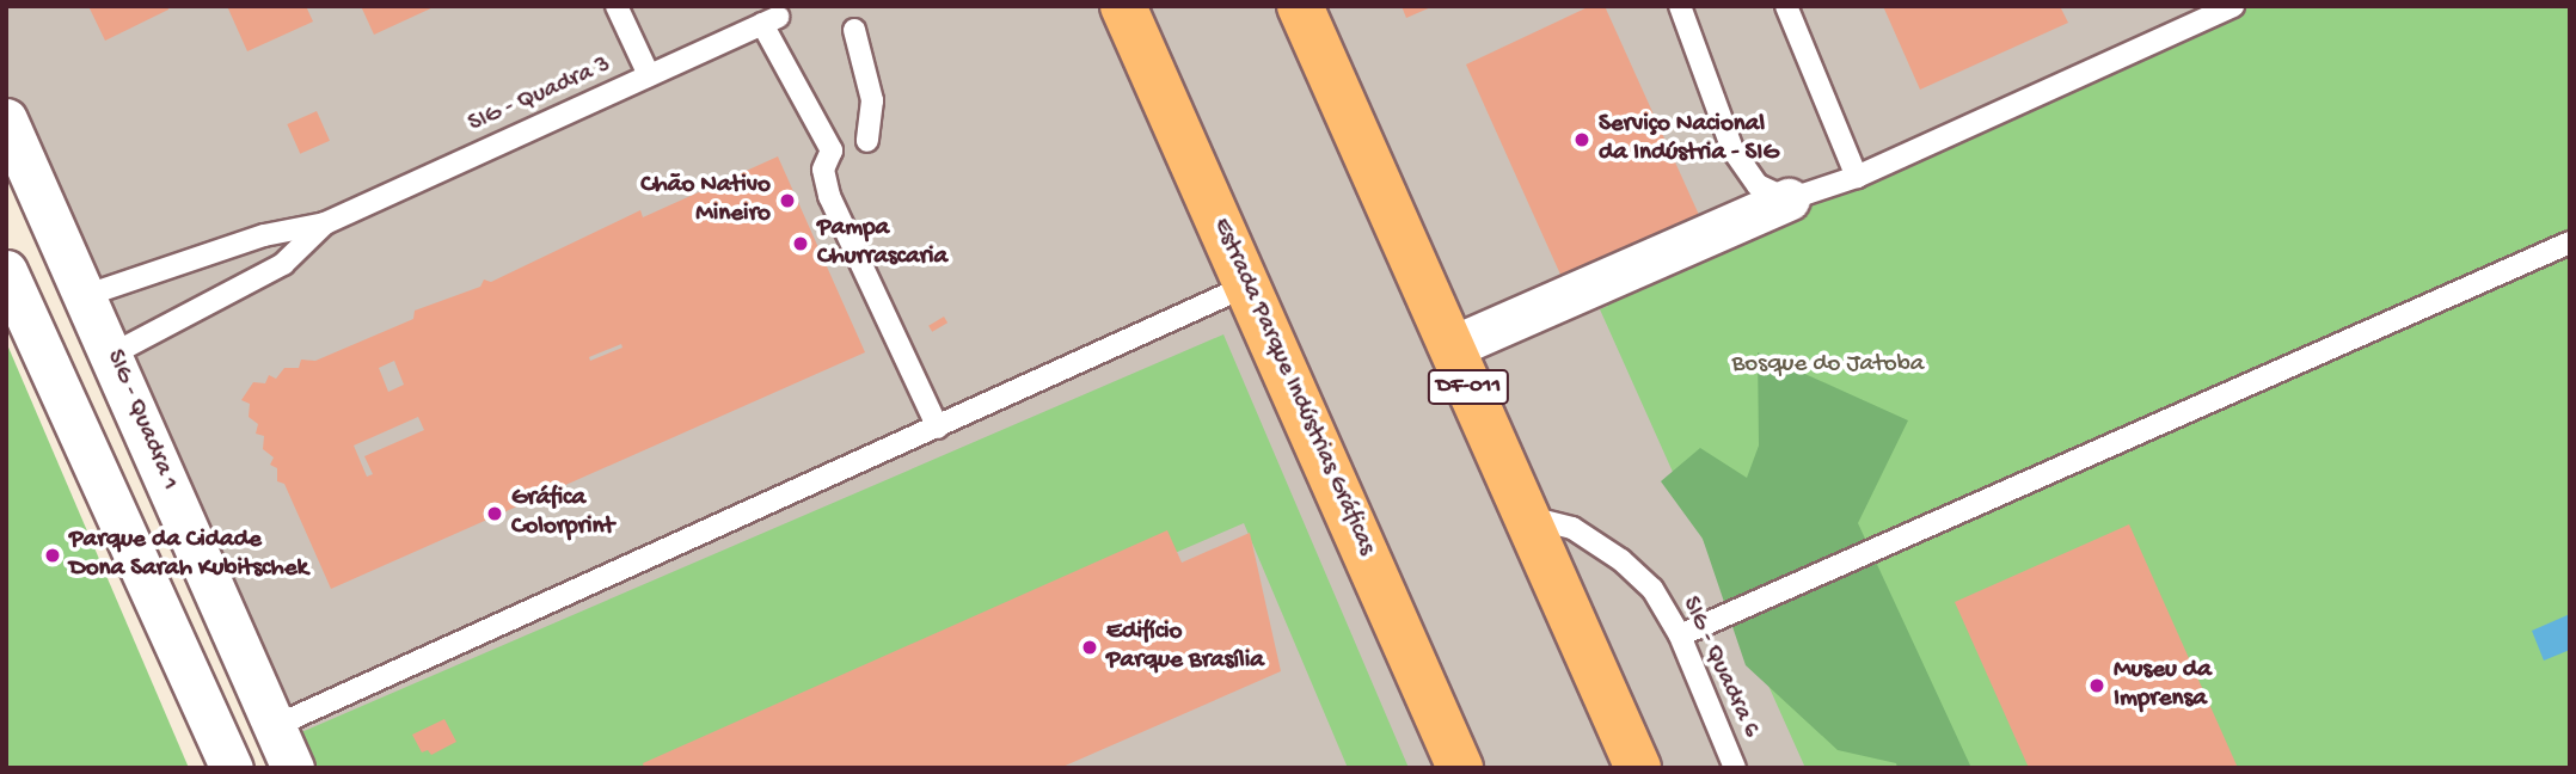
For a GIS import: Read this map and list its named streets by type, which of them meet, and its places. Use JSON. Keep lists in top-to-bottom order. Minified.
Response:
{"streets":{"main road":["Estrada Parque Indústrias Gráficas","DF-011"],"street":["SIG - Quadra 1"],"lane":["SIG - Quadra 3","SIG - Quadra 6"]},"crossings":[["SIG - Quadra 3","SIG - Quadra 1"],["DF-011","SIG - Quadra 6"]],"parks":["Bosque do Jatoba"],"places":["Serviço Nacional da Indústria - SIG","Chão Nativo Mineiro","Pampa Churrascaria","Gráfica Colorprint","Parque da Cidade Dona Sarah Kubitschek","Edifício Parque Brasília","Museu da Imprensa"]}
